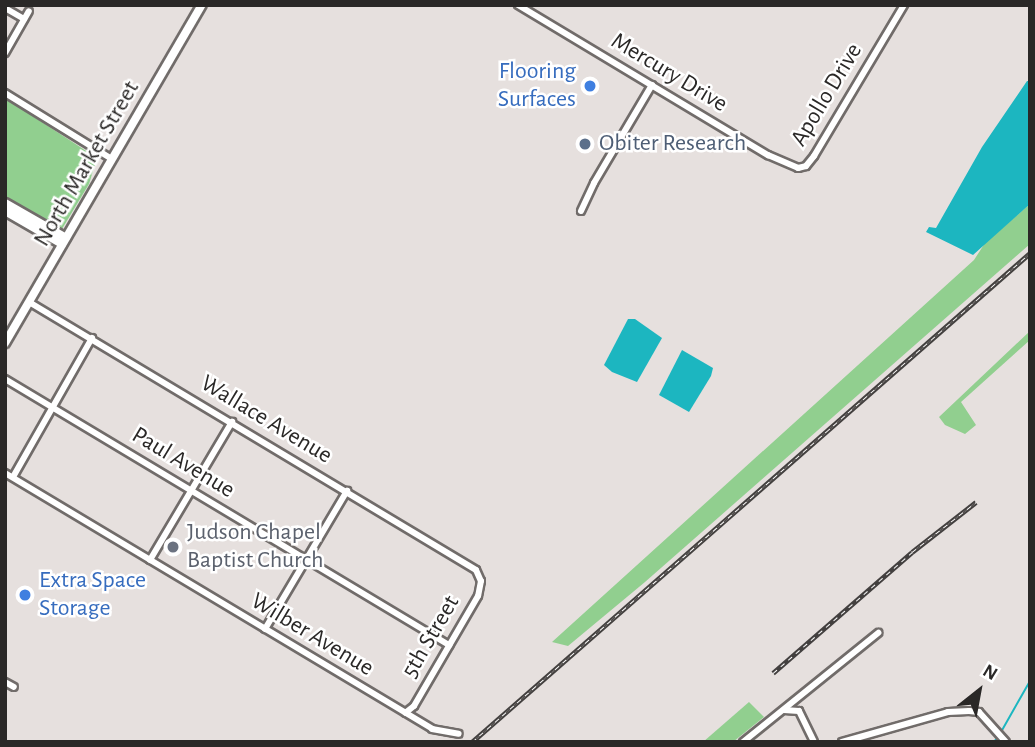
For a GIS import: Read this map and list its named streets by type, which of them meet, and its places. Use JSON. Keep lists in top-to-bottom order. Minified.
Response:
{"streets":{"main road":["North Market Street"],"street":["Mercury Drive","Apollo Drive","Wallace Avenue","Paul Avenue","Wilber Avenue","5th Street"]},"crossings":[["Mercury Drive","Apollo Drive"],["North Market Street","Wallace Avenue"],["Wallace Avenue","5th Street"],["Paul Avenue","5th Street"],["Wilber Avenue","5th Street"]],"places":["Flooring Surfaces","Obiter Research","Judson Chapel Baptist Church","Extra Space Storage"],"north":"top right"}
